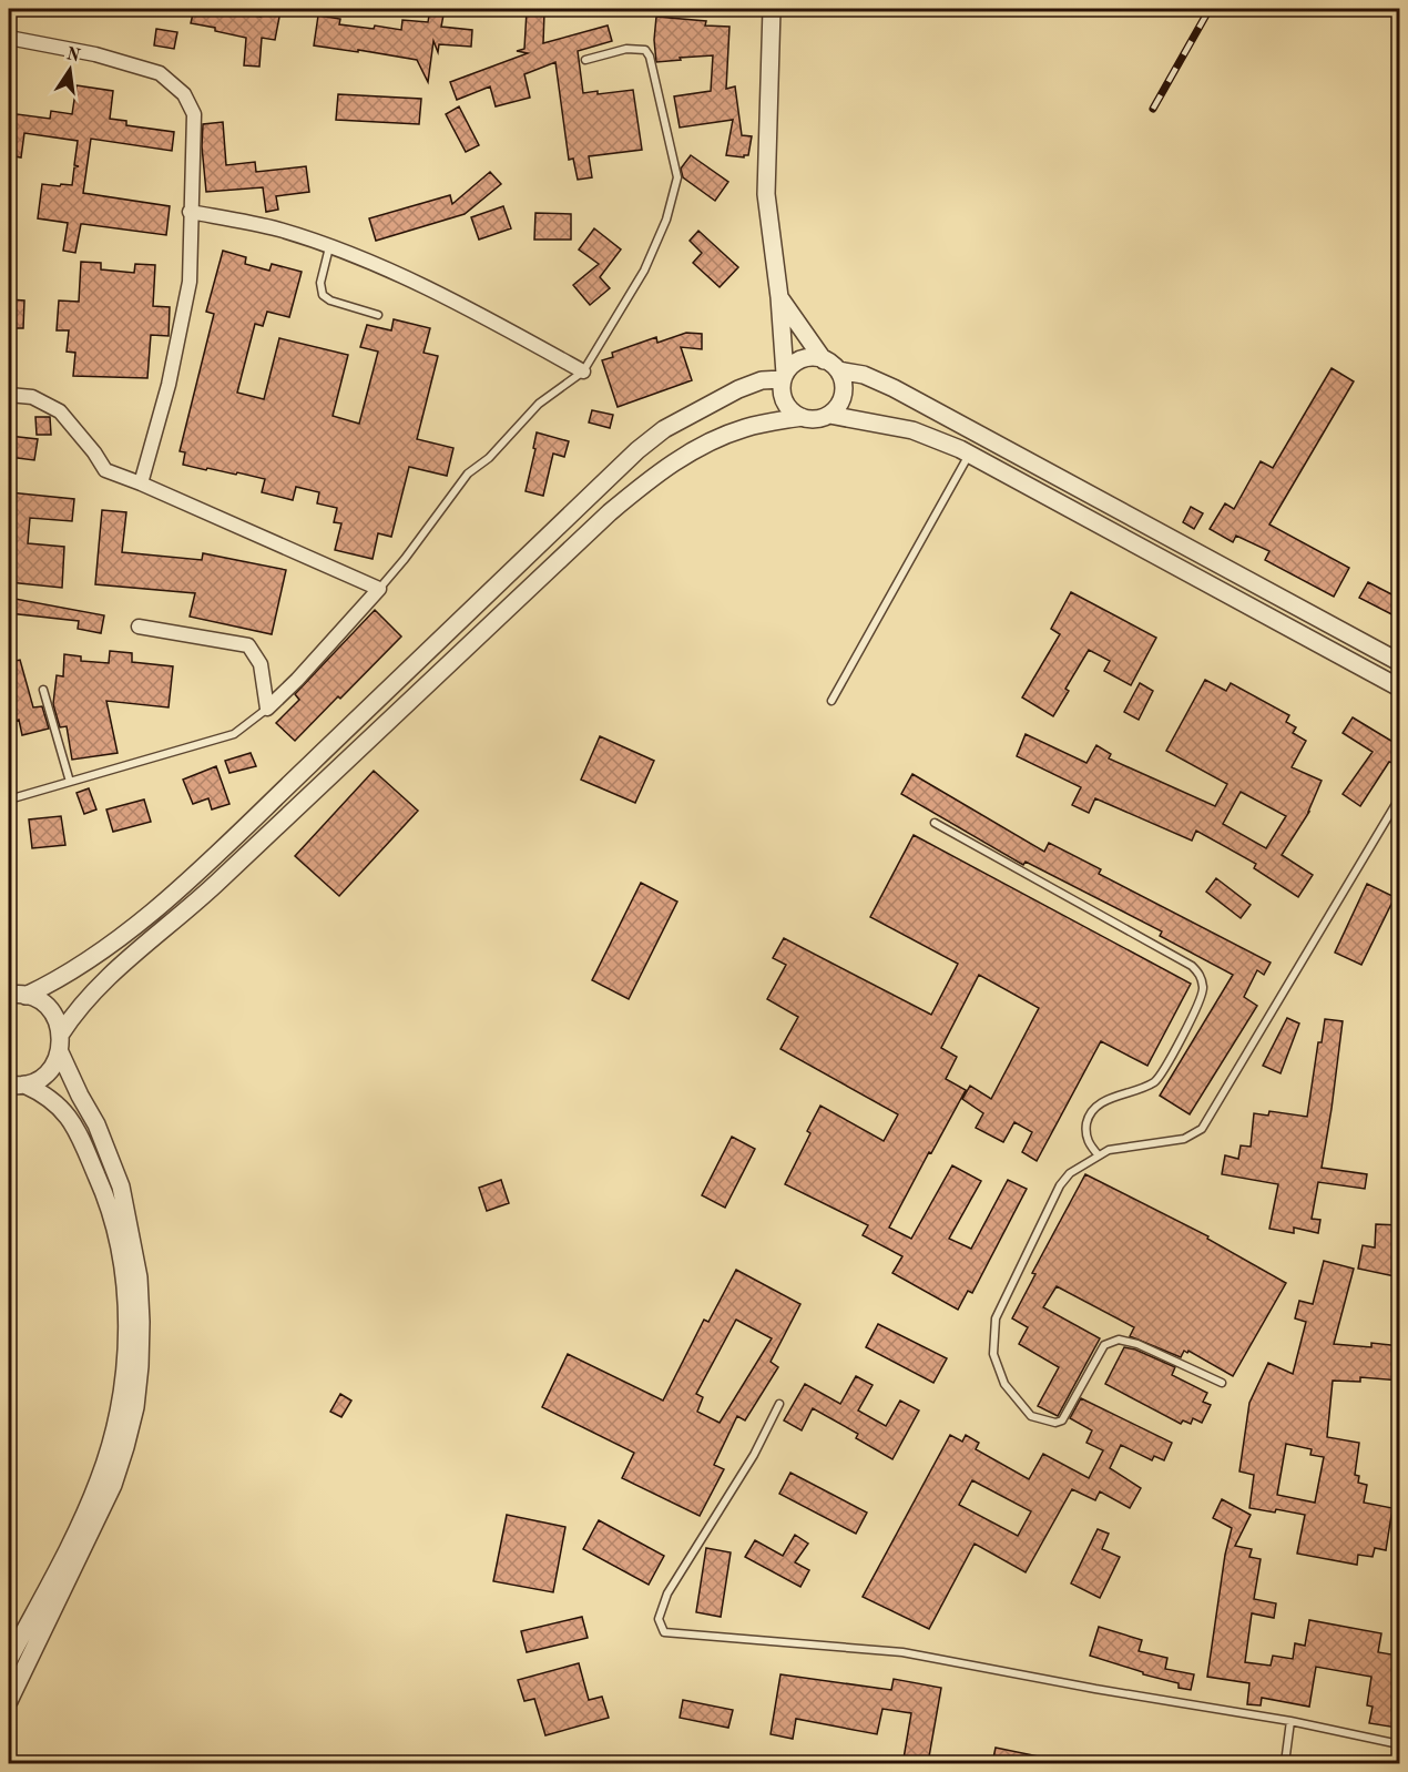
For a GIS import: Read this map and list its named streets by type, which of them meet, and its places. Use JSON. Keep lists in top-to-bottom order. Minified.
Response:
{"north":"top"}
